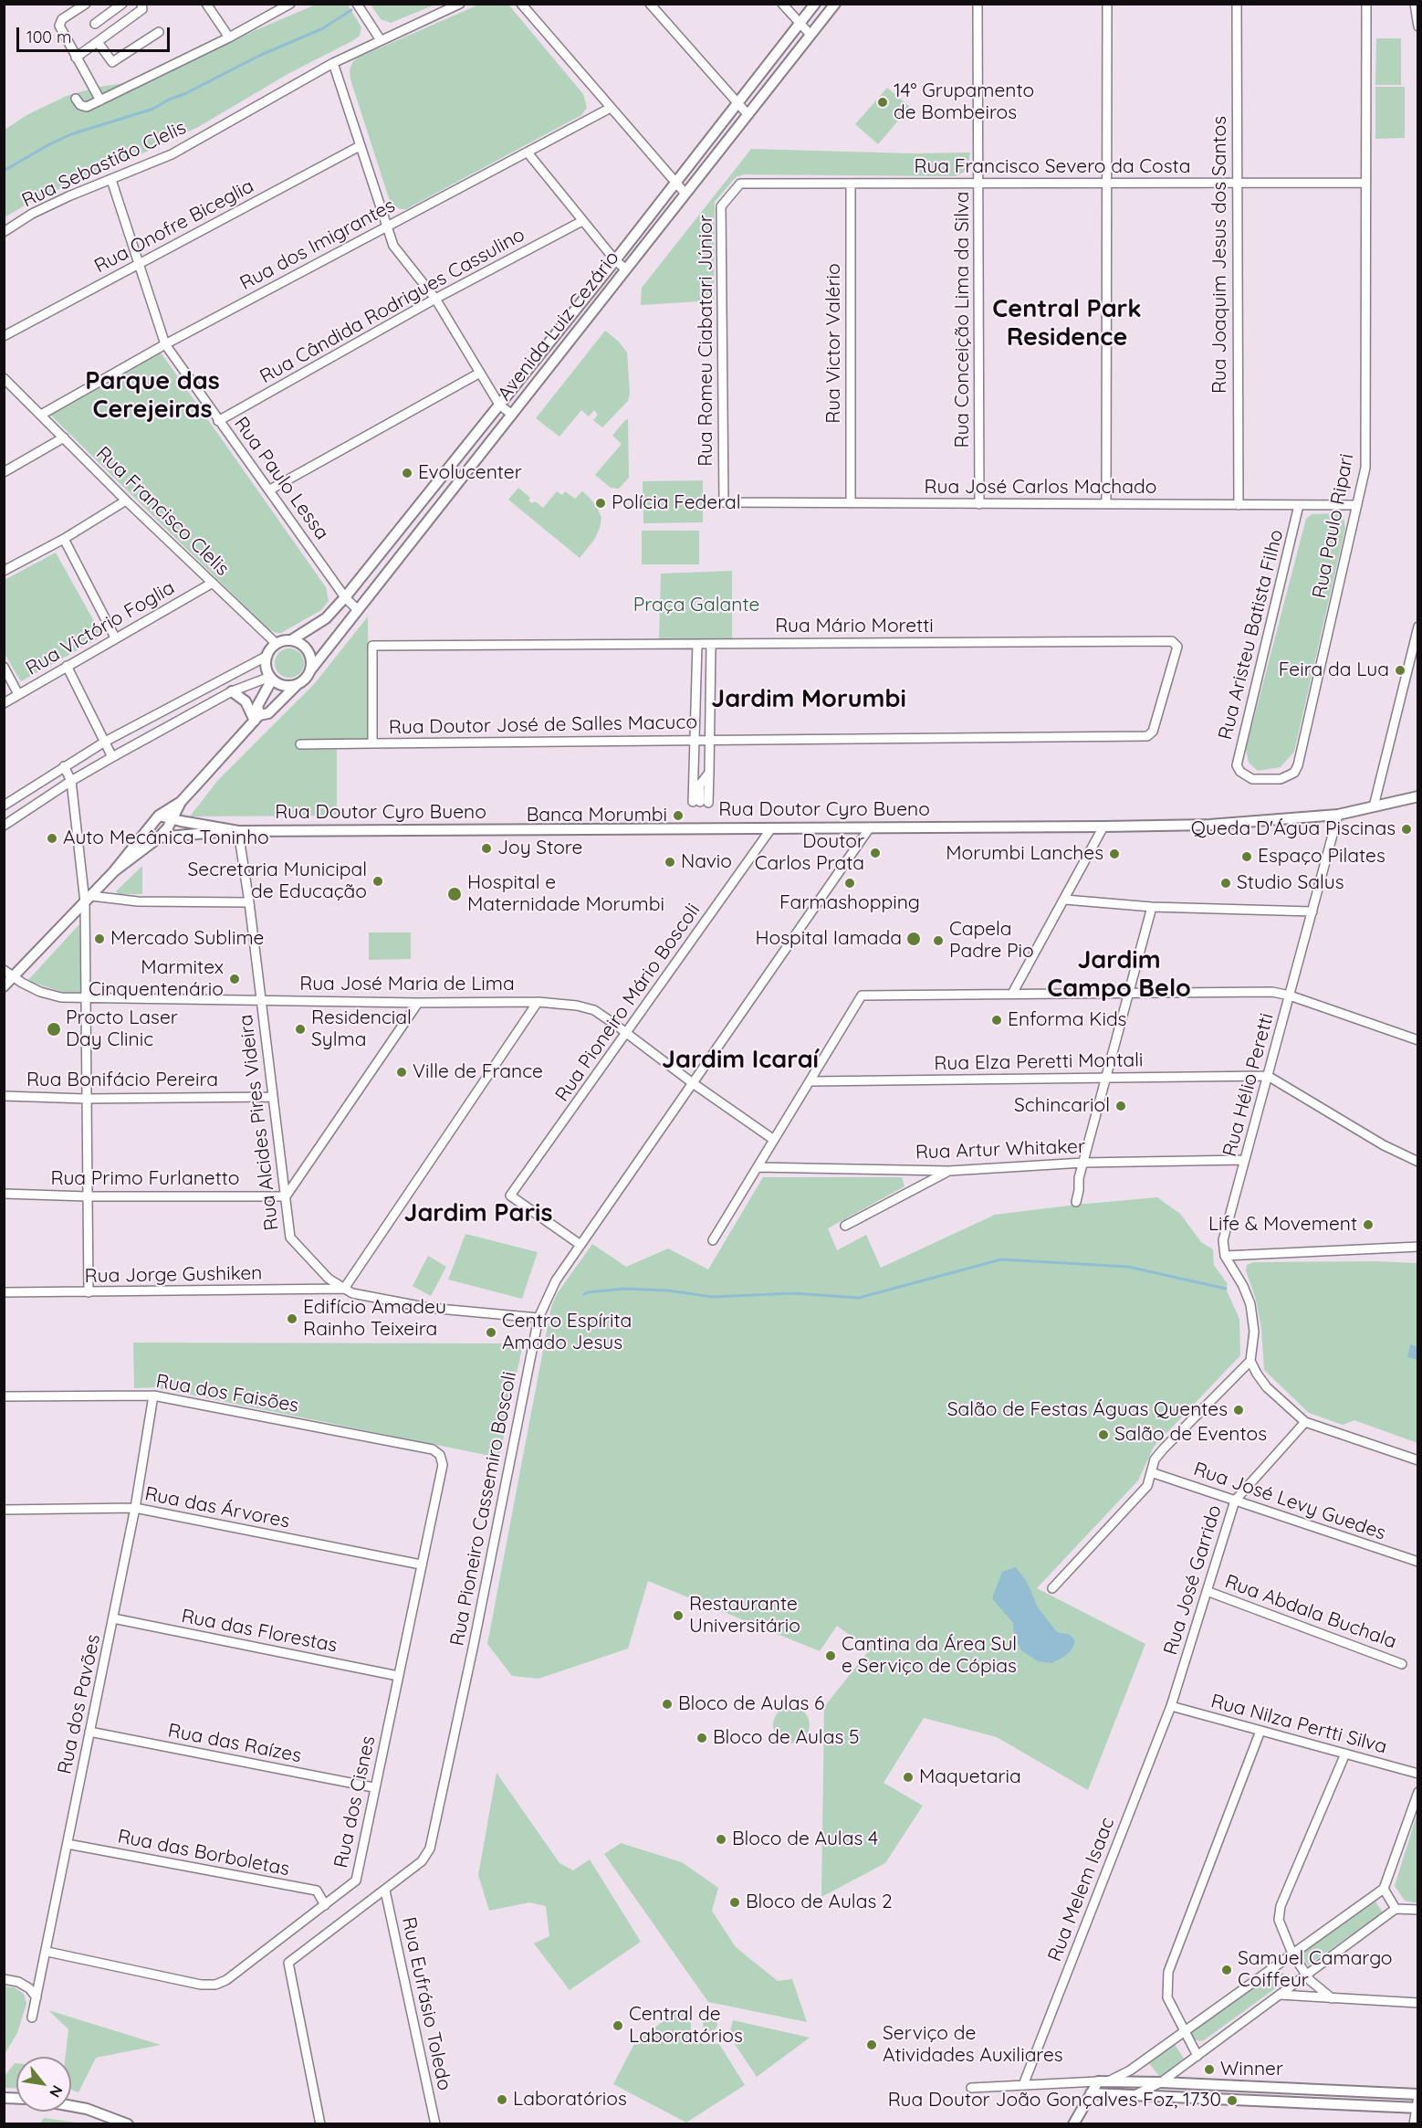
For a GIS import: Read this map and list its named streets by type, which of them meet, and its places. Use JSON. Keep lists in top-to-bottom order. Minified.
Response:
{"streets":{"street":["Rua Sebastião Clelis","Rua Francisco Severo da Costa","Rua Onofre Biceglia","Rua dos Imigrantes","Rua Joaquim Jesus dos Santos","Rua Cândida Rodrigues Cassulino","Rua Conceição Lima da Silva","Avenida Luiz Cezário","Rua Romeu Ciabatari Júnior","Rua Victor Valério","Rua Paulo Lessa","Rua José Carlos Machado","Rua Francisco Clelis","Rua Paulo Ripari","Rua Mário Moretti","Rua Victório Foglia","Rua Aristeu Batista Filho","Rua Doutor José de Salles Macuco","Rua Doutor Cyro Bueno","Rua José Maria de Lima","Rua Pioneiro Mário Boscoli","Rua Elza Peretti Montali","Rua Bonifácio Pereira","Rua Hélio Peretti","Rua Alcides Pires Videira","Rua Artur Whitaker","Rua Primo Furlanetto","Rua Jorge Gushiken","Rua dos Faisões","Rua José Levy Guedes","Rua das Árvores","Rua Pioneiro Cassemiro Boscoli","Rua José Garrido","Rua Abdala Buchala","Rua das Florestas","Rua dos Pavões","Rua Nilza Pertti Silva","Rua das Raízes","Rua dos Cisnes","Rua das Borboletas","Rua Melem Isaac","Rua Eufrásio Toledo"]},"crossings":[["Rua Sebastião Clelis","Rua Paulo Lessa"],["Rua Francisco Severo da Costa","Rua Joaquim Jesus dos Santos"],["Rua Francisco Severo da Costa","Rua Conceição Lima da Silva"],["Rua Francisco Severo da Costa","Rua Romeu Ciabatari Júnior"],["Rua Francisco Severo da Costa","Rua Victor Valério"],["Rua Francisco Severo da Costa","Rua Paulo Ripari"],["Rua Onofre Biceglia","Rua Paulo Lessa"],["Rua dos Imigrantes","Rua Paulo Lessa"],["Rua dos Imigrantes","Rua Francisco Clelis"],["Rua Joaquim Jesus dos Santos","Rua José Carlos Machado"],["Rua Cândida Rodrigues Cassulino","Rua Paulo Lessa"],["Rua Conceição Lima da Silva","Rua José Carlos Machado"],["Avenida Luiz Cezário","Rua Paulo Lessa"],["Avenida Luiz Cezário","Rua Francisco Clelis"],["Rua Romeu Ciabatari Júnior","Rua José Carlos Machado"],["Rua Victor Valério","Rua José Carlos Machado"],["Rua José Carlos Machado","Rua Paulo Ripari"],["Rua José Carlos Machado","Rua Aristeu Batista Filho"],["Rua Francisco Clelis","Rua Victório Foglia"],["Rua Paulo Ripari","Rua Aristeu Batista Filho"],["Rua Mário Moretti","Rua Doutor José de Salles Macuco"],["Rua Doutor Cyro Bueno","Rua Pioneiro Mário Boscoli"],["Rua Doutor Cyro Bueno","Rua Hélio Peretti"],["Rua Doutor Cyro Bueno","Rua Alcides Pires Videira"],["Rua Doutor Cyro Bueno","Rua Pioneiro Cassemiro Boscoli"],["Rua José Maria de Lima","Rua Pioneiro Mário Boscoli"],["Rua José Maria de Lima","Rua Alcides Pires Videira"],["Rua José Maria de Lima","Rua Pioneiro Cassemiro Boscoli"],["Rua Pioneiro Mário Boscoli","Rua Pioneiro Cassemiro Boscoli"],["Rua Elza Peretti Montali","Rua Hélio Peretti"],["Rua Bonifácio Pereira","Rua Alcides Pires Videira"],["Rua Hélio Peretti","Rua Artur Whitaker"],["Rua Alcides Pires Videira","Rua Primo Furlanetto"],["Rua Alcides Pires Videira","Rua Jorge Gushiken"],["Rua Alcides Pires Videira","Rua Pioneiro Cassemiro Boscoli"],["Rua dos Faisões","Rua dos Pavões"],["Rua dos Faisões","Rua dos Cisnes"],["Rua José Levy Guedes","Rua José Garrido"],["Rua das Árvores","Rua dos Pavões"],["Rua das Árvores","Rua dos Cisnes"],["Rua Pioneiro Cassemiro Boscoli","Rua Eufrásio Toledo"],["Rua José Garrido","Rua Abdala Buchala"],["Rua José Garrido","Rua Nilza Pertti Silva"],["Rua José Garrido","Rua Melem Isaac"],["Rua das Florestas","Rua dos Pavões"],["Rua das Florestas","Rua dos Cisnes"],["Rua dos Pavões","Rua das Raízes"],["Rua dos Pavões","Rua dos Cisnes"],["Rua dos Pavões","Rua das Borboletas"],["Rua Nilza Pertti Silva","Rua Melem Isaac"],["Rua das Raízes","Rua dos Cisnes"],["Rua dos Cisnes","Rua das Borboletas"]],"districts":["Central Park Residence","Parque das Cerejeiras","Jardim Morumbi","Jardim Campo Belo","Jardim Icaraí","Jardim Paris"],"parks":["Praça Galante"],"places":["14° Grupamento de Bombeiros","Evolucenter","Polícia Federal","Feira da Lua","Banca Morumbi","Queda D'Água Piscinas","Auto Mecânica Toninho","Joy Store","Doutor Carlos Prata","Morumbi Lanches","Espaço Pilates","Navio","Secretaria Municipal de Educação","Farmashopping","Studio Salus","Hospital e Maternidade Morumbi","Mercado Sublime","Hospital Iamada","Capela Padre Pio","Marmitex Cinquentenário","Enforma Kids","Procto Laser Day Clinic","Residencial Sylma","Ville de France","Schincariol","Life & Movement","Edifício Amadeu Rainho Teixeira","Centro Espírita Amado Jesus","Salão de Festas Águas Quentes","Salão de Eventos","Restaurante Universitário","Cantina da Área Sul e Serviço de Cópias","Bloco de Aulas 6","Bloco de Aulas 5","Maquetaria","Bloco de Aulas 4","Bloco de Aulas 2","Samuel Camargo Coiffeur","Central de Laboratórios","Serviço de Atividades Auxiliares","Winner","Laboratórios","Rua Doutor João Gonçalves Foz, 1730"],"scale_bar":"100 m","north":"bottom right"}
